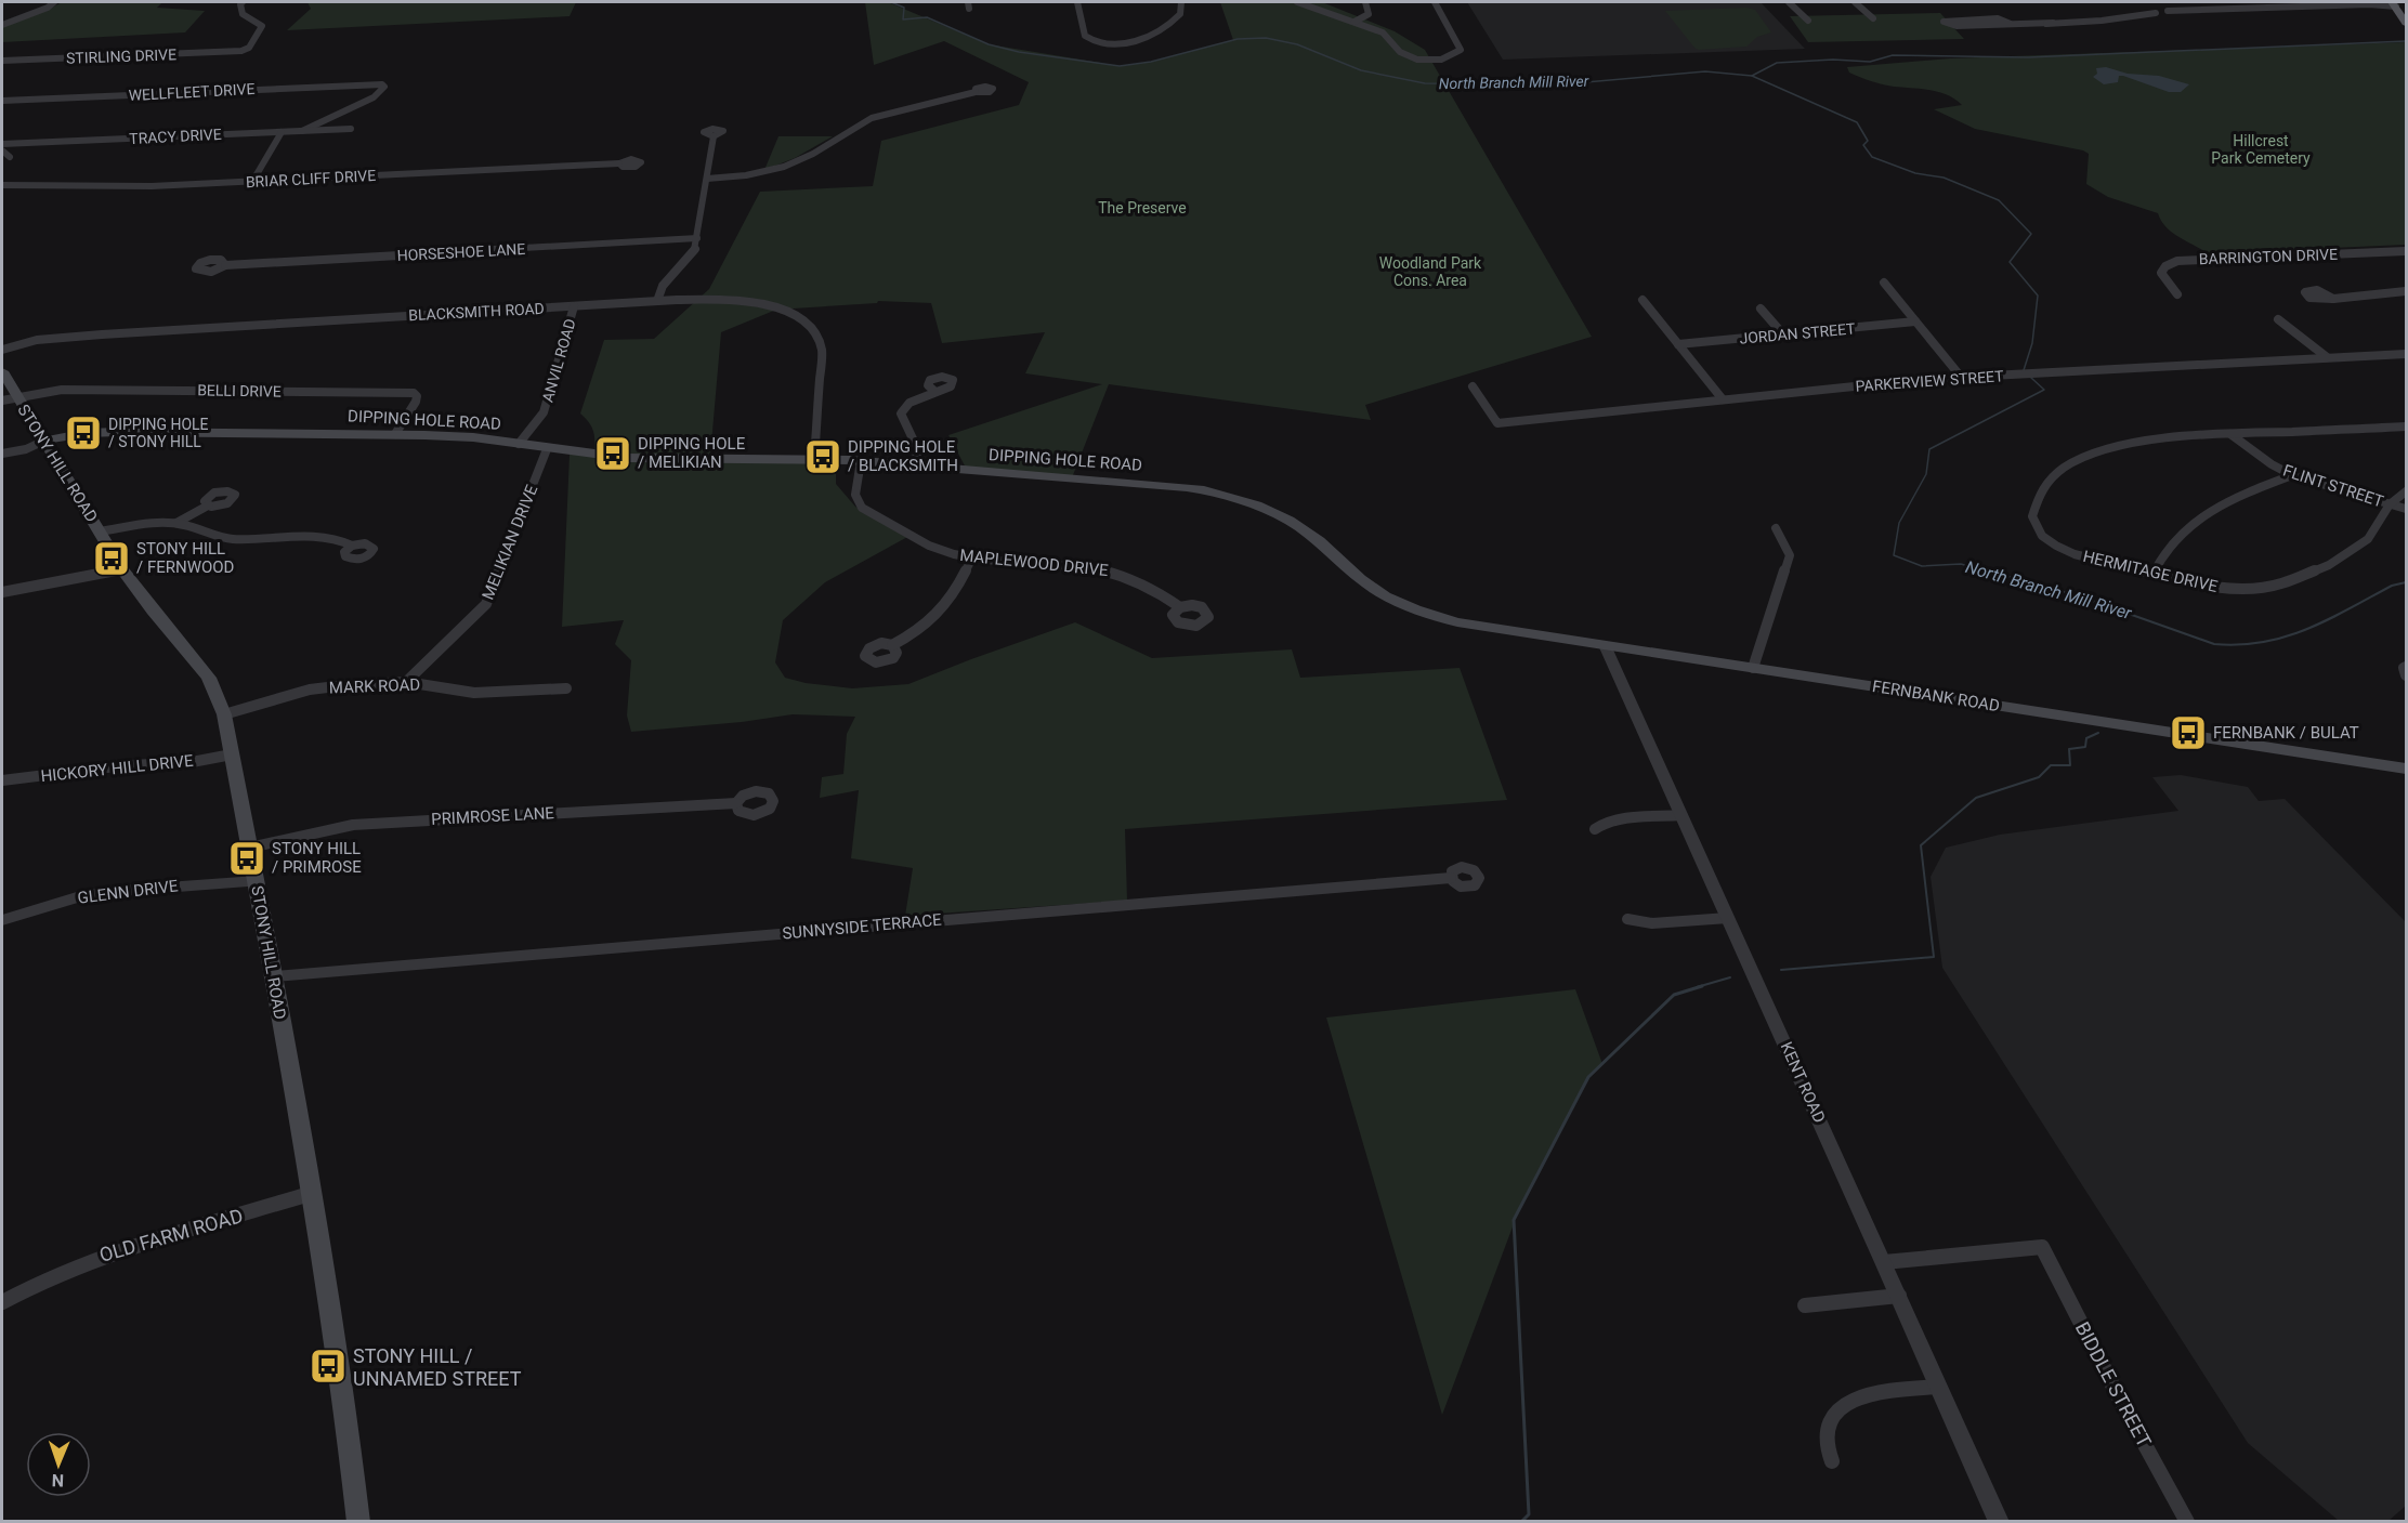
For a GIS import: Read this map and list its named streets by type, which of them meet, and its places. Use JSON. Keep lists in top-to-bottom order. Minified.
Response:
{"streets":{"main road":["DIPPING HOLE ROAD","STONY HILL ROAD","FERNBANK ROAD"],"street":["STIRLING DRIVE","WELLFLEET DRIVE","TRACY DRIVE","BRIAR CLIFF DRIVE","HORSESHOE LANE","BARRINGTON DRIVE","BLACKSMITH ROAD","JORDAN STREET","ANVIL ROAD","PARKERVIEW STREET","BELLI DRIVE","FLINT STREET","MELIKIAN DRIVE","MAPLEWOOD DRIVE","HERMITAGE DRIVE","MARK ROAD","HICKORY HILL DRIVE","PRIMROSE LANE","GLENN DRIVE","SUNNYSIDE TERRACE","KENT ROAD","OLD FARM ROAD","BIDDLE STREET"]},"crossings":[["WELLFLEET DRIVE","TRACY DRIVE"],["BLACKSMITH ROAD","ANVIL ROAD"],["BLACKSMITH ROAD","DIPPING HOLE ROAD"],["ANVIL ROAD","DIPPING HOLE ROAD"],["BELLI DRIVE","DIPPING HOLE ROAD"],["BELLI DRIVE","STONY HILL ROAD"],["DIPPING HOLE ROAD","STONY HILL ROAD"],["DIPPING HOLE ROAD","MELIKIAN DRIVE"],["DIPPING HOLE ROAD","MAPLEWOOD DRIVE"],["DIPPING HOLE ROAD","FERNBANK ROAD"],["STONY HILL ROAD","MARK ROAD"],["STONY HILL ROAD","HICKORY HILL DRIVE"],["STONY HILL ROAD","PRIMROSE LANE"],["STONY HILL ROAD","GLENN DRIVE"],["STONY HILL ROAD","SUNNYSIDE TERRACE"],["STONY HILL ROAD","OLD FARM ROAD"],["FLINT STREET","HERMITAGE DRIVE"],["MELIKIAN DRIVE","MARK ROAD"],["FERNBANK ROAD","KENT ROAD"],["KENT ROAD","BIDDLE STREET"]],"water":["North Branch Mill River"],"parks":["Hillcrest Park Cemetery","The Preserve","Woodland Park Cons. Area"],"places":{"bus stop":["DIPPING HOLE / STONY HILL","DIPPING HOLE / MELIKIAN","DIPPING HOLE / BLACKSMITH","STONY HILL / FERNWOOD","FERNBANK / BULAT","STONY HILL / PRIMROSE","STONY HILL / UNNAMED STREET"]},"north":"bottom"}
